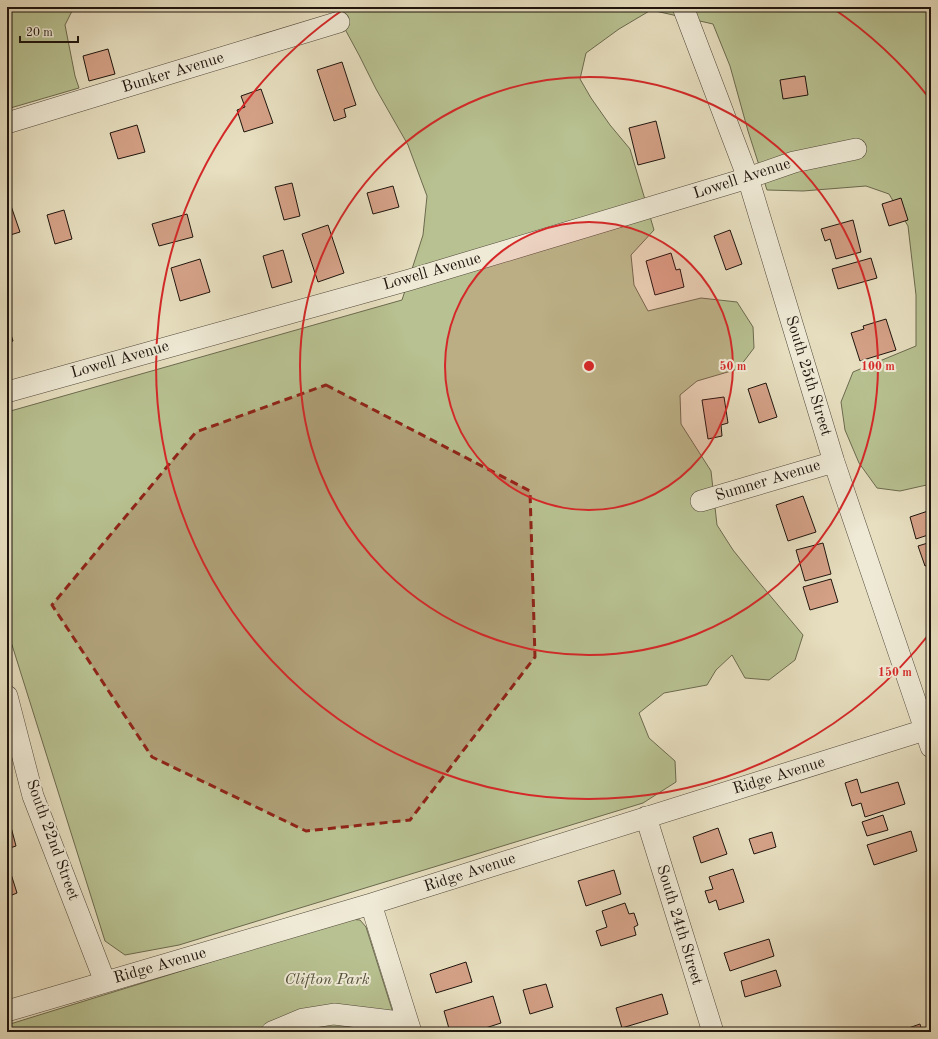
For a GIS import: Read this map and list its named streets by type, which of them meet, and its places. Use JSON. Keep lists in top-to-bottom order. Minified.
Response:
{"streets":{"street":["Bunker Avenue","Lowell Avenue","South 25th Street","Sumner Avenue","Ridge Avenue","South 22nd Street","South 24th Street"]},"crossings":[["Lowell Avenue","South 25th Street"],["South 25th Street","Sumner Avenue"],["South 25th Street","Ridge Avenue"],["Ridge Avenue","South 22nd Street"],["Ridge Avenue","South 24th Street"]],"parks":["Clifton Park"],"scale_bar":"20 m","rings":["50 m","100 m","150 m"]}
